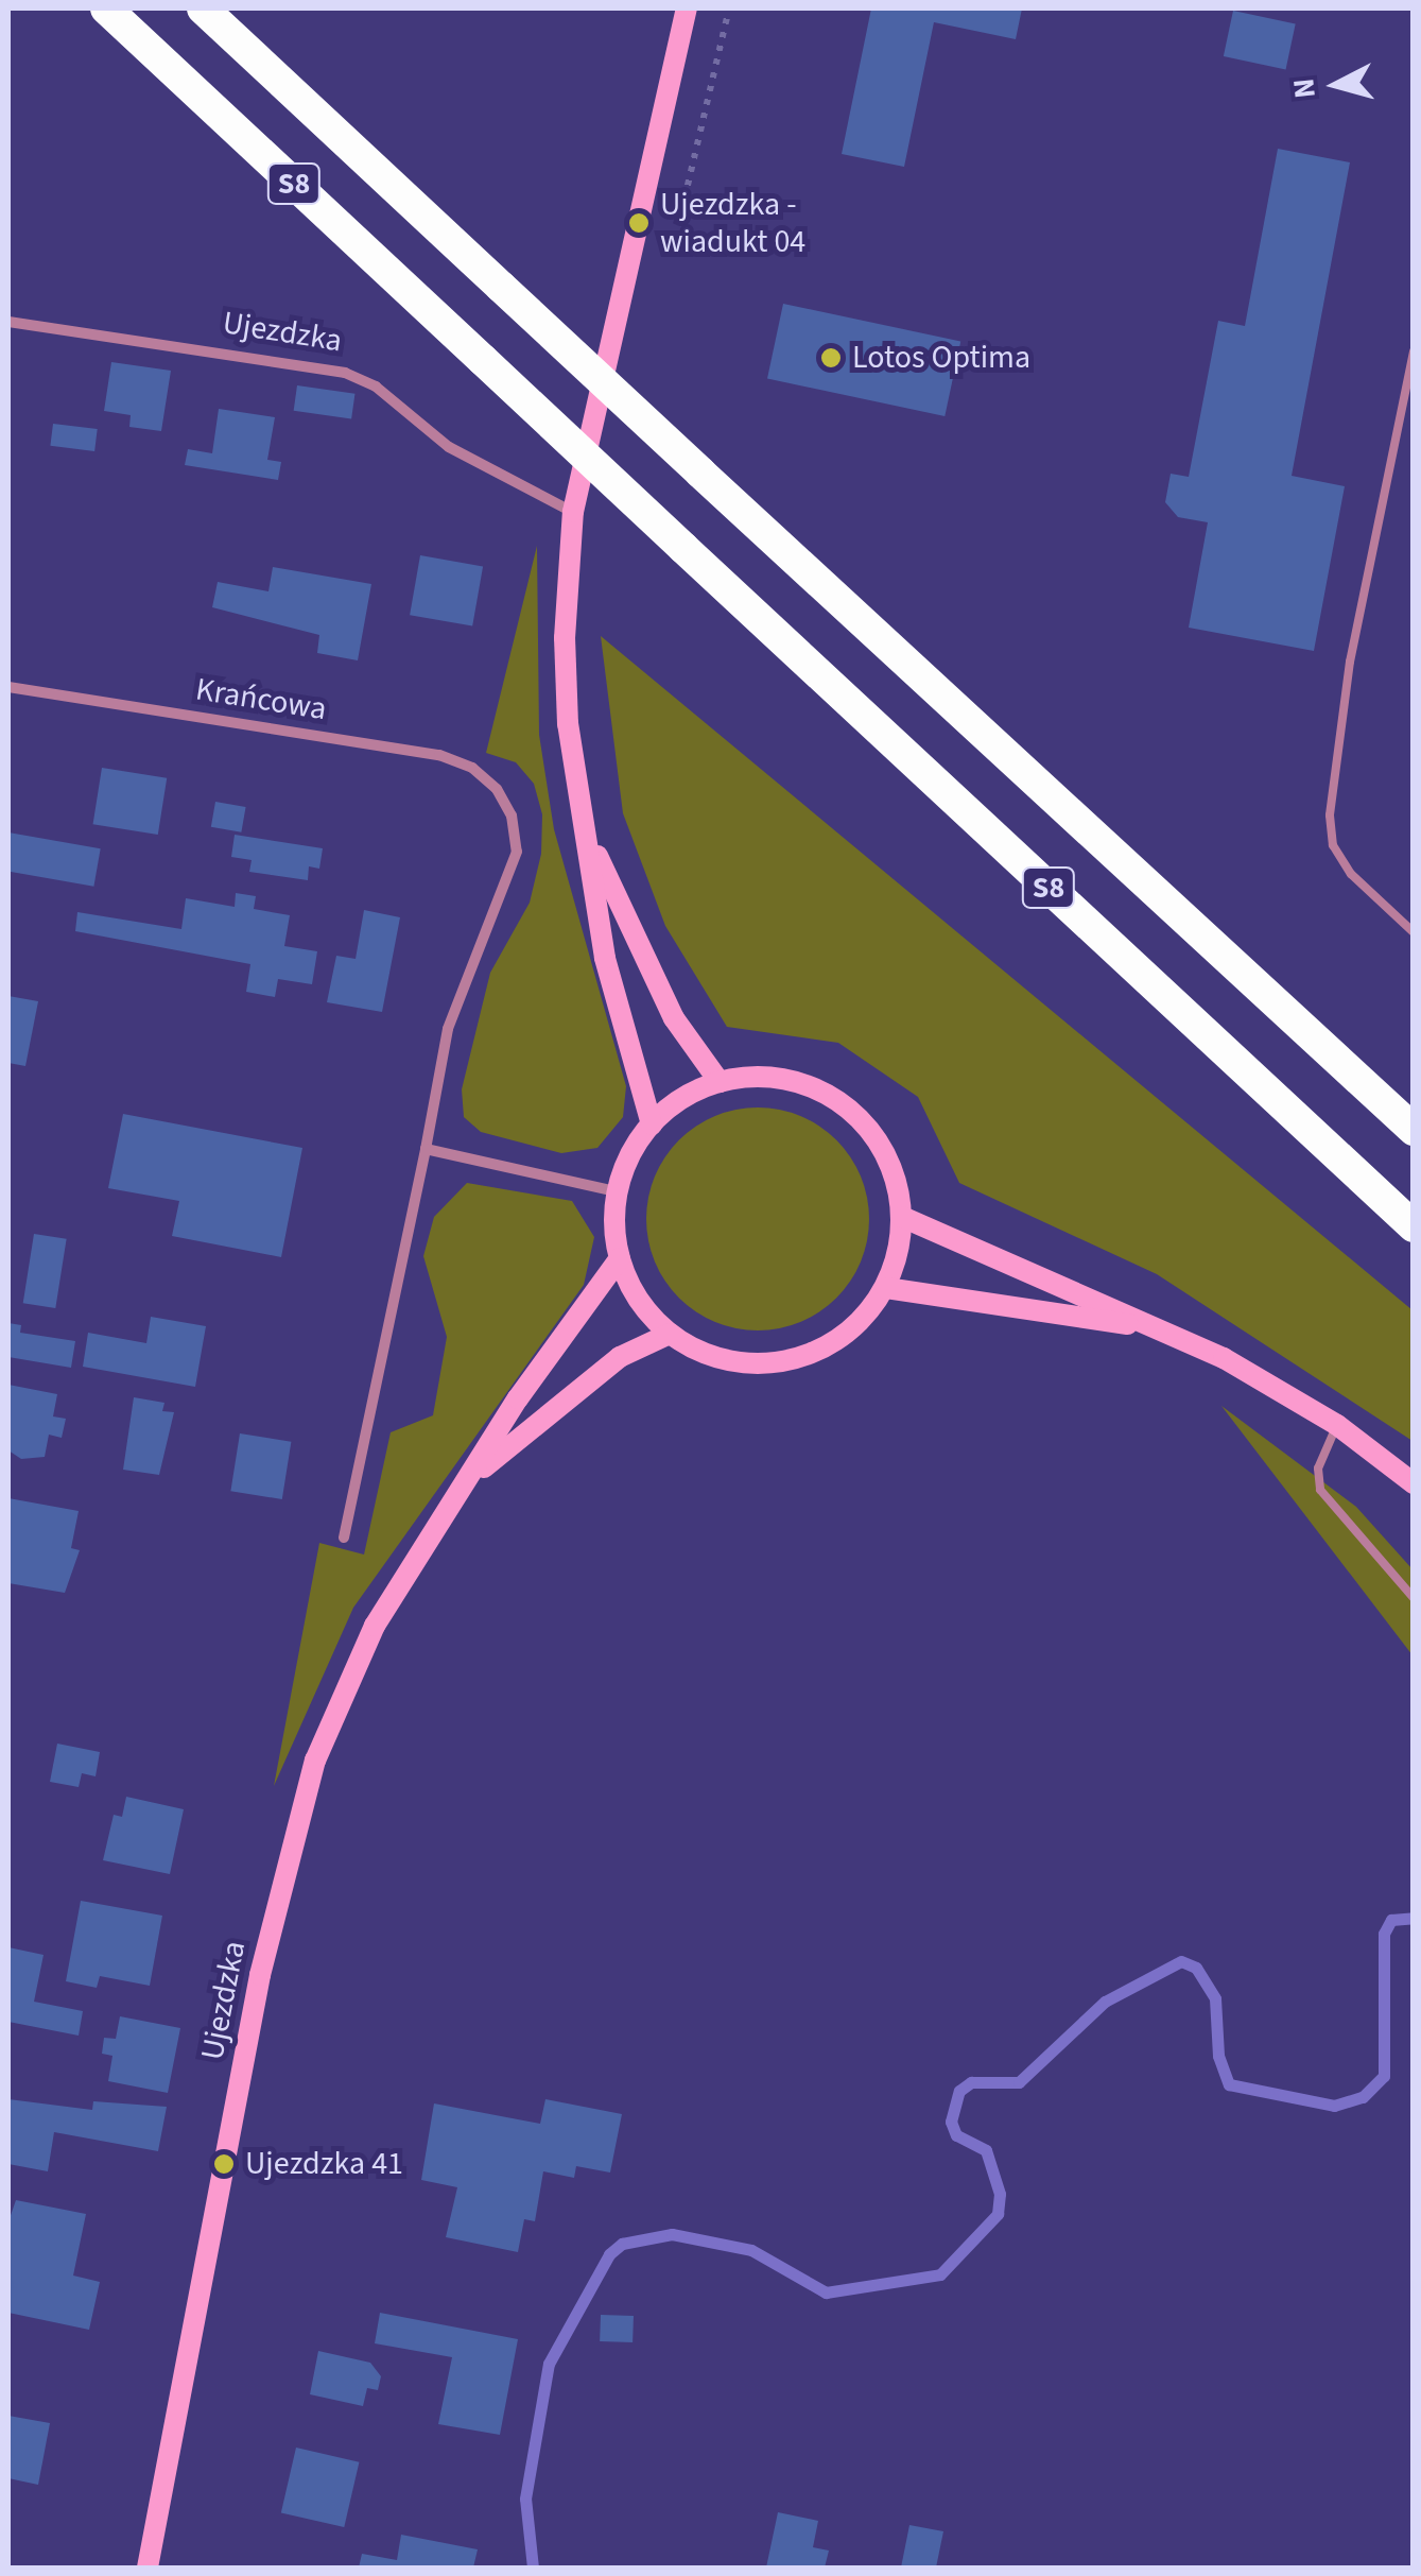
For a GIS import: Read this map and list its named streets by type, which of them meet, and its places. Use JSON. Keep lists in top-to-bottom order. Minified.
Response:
{"streets":{"highway":["S8"],"main road":["Ujezdzka"],"street":["Krańcowa"]},"places":["Ujezdzka - wiadukt 04","Lotos Optima","Ujezdzka 41"],"north":"left"}
